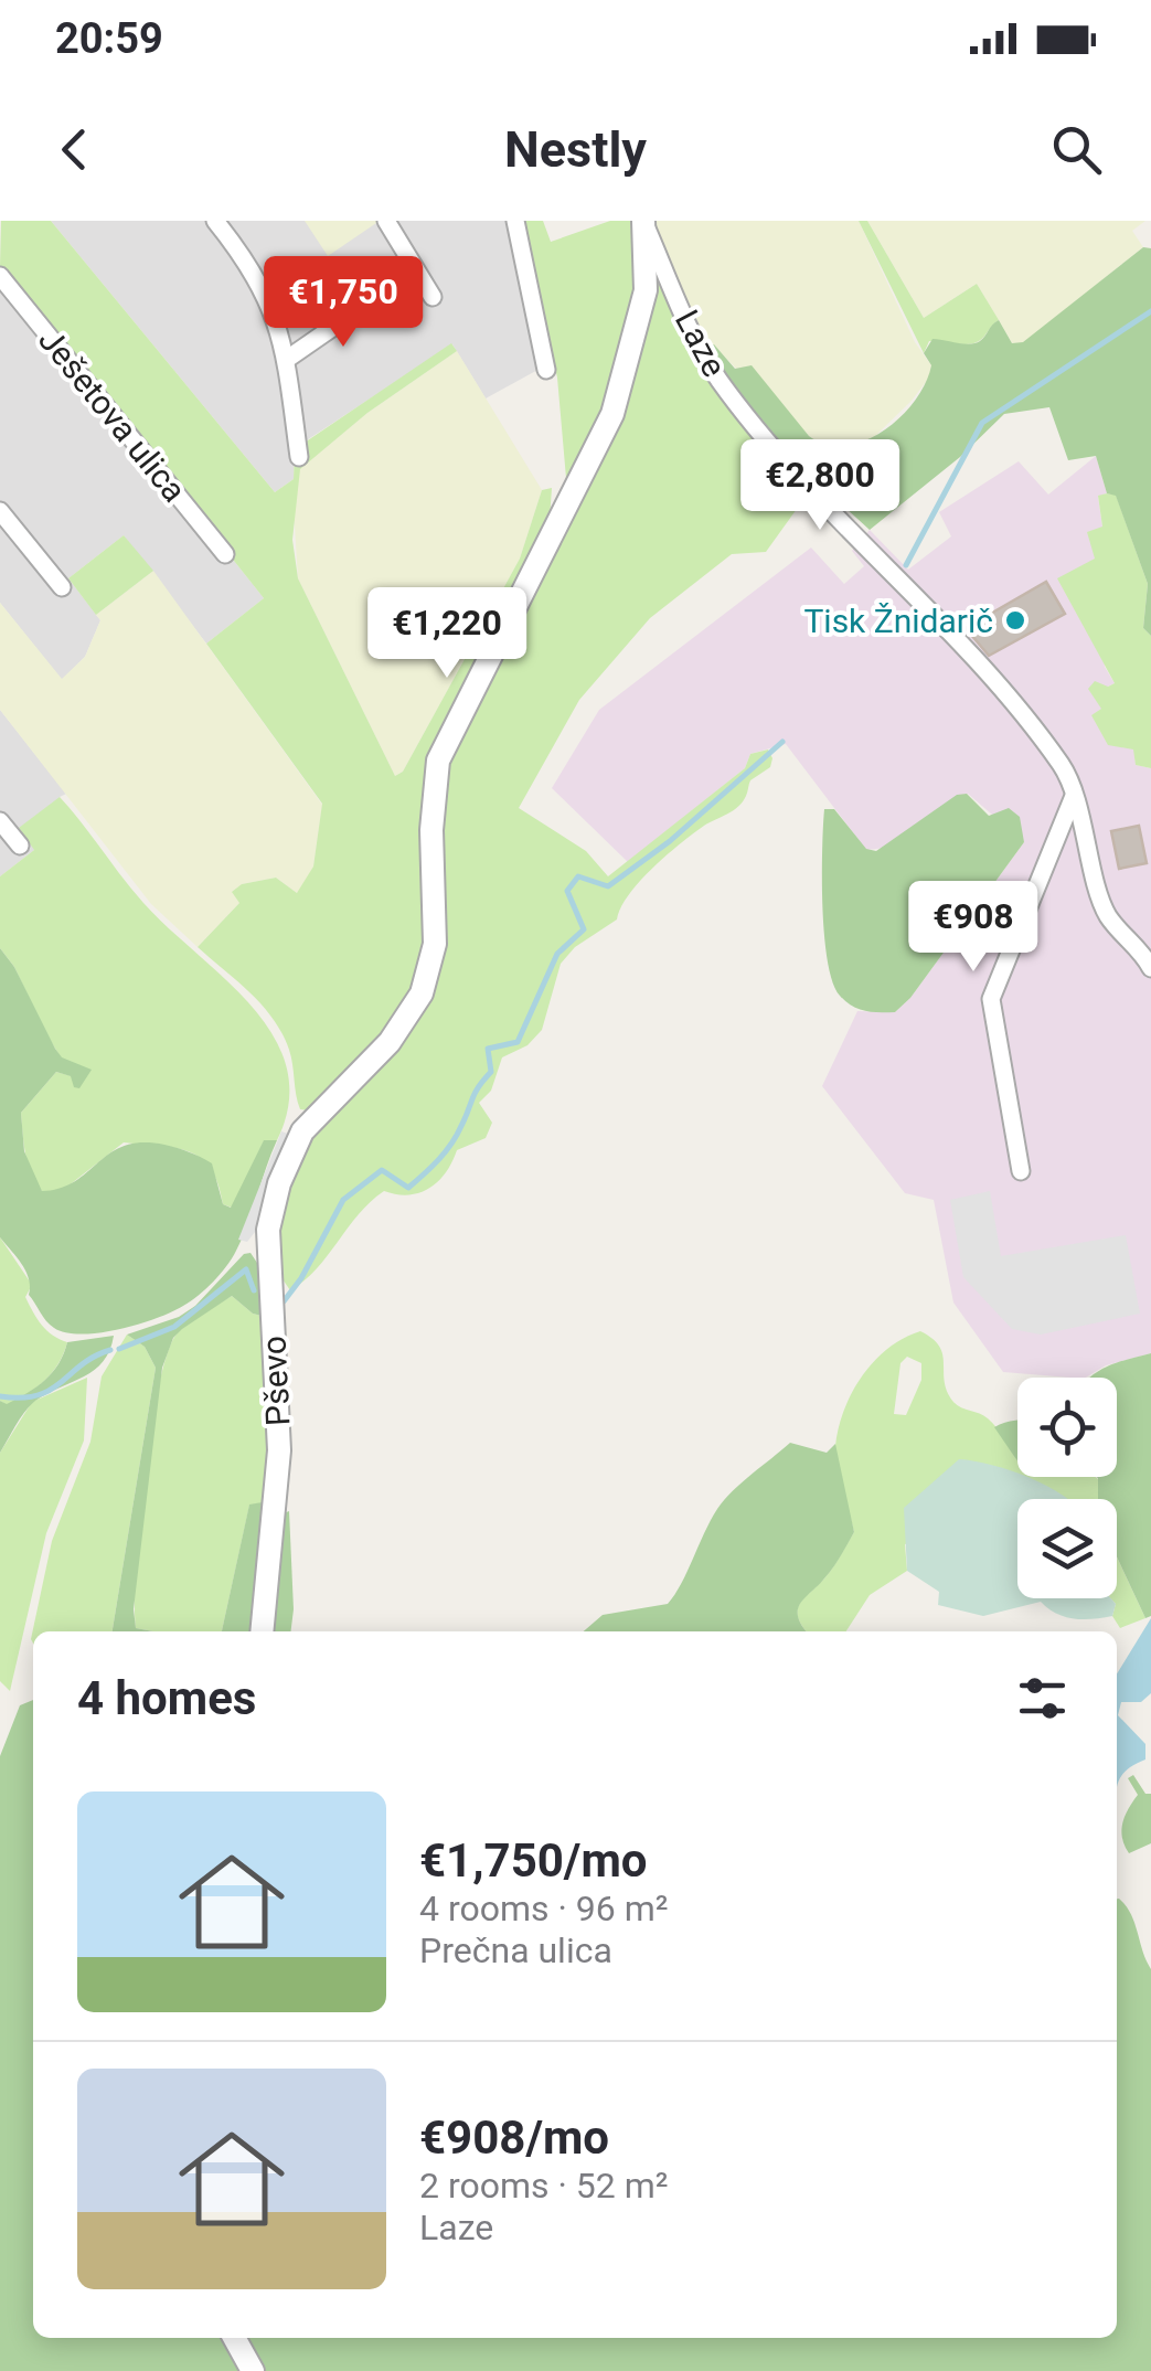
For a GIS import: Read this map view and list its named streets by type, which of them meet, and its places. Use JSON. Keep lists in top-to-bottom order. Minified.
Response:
{"streets":{"street":["Laze","Ješetova ulica","Pševo"]},"crossings":[["Laze","Pševo"]],"places":["Tisk Žnidarič"],"page":{"status":"20:59","header":"Nestly","price":["€1,750","€2,800","€1,220","€908"],"heading":"4 homes","list":[{"name":"€1,750/mo","note":"4 rooms · 96 m² · Prečna ulica"},{"name":"€908/mo","note":"2 rooms · 52 m² · Laze"}]}}
